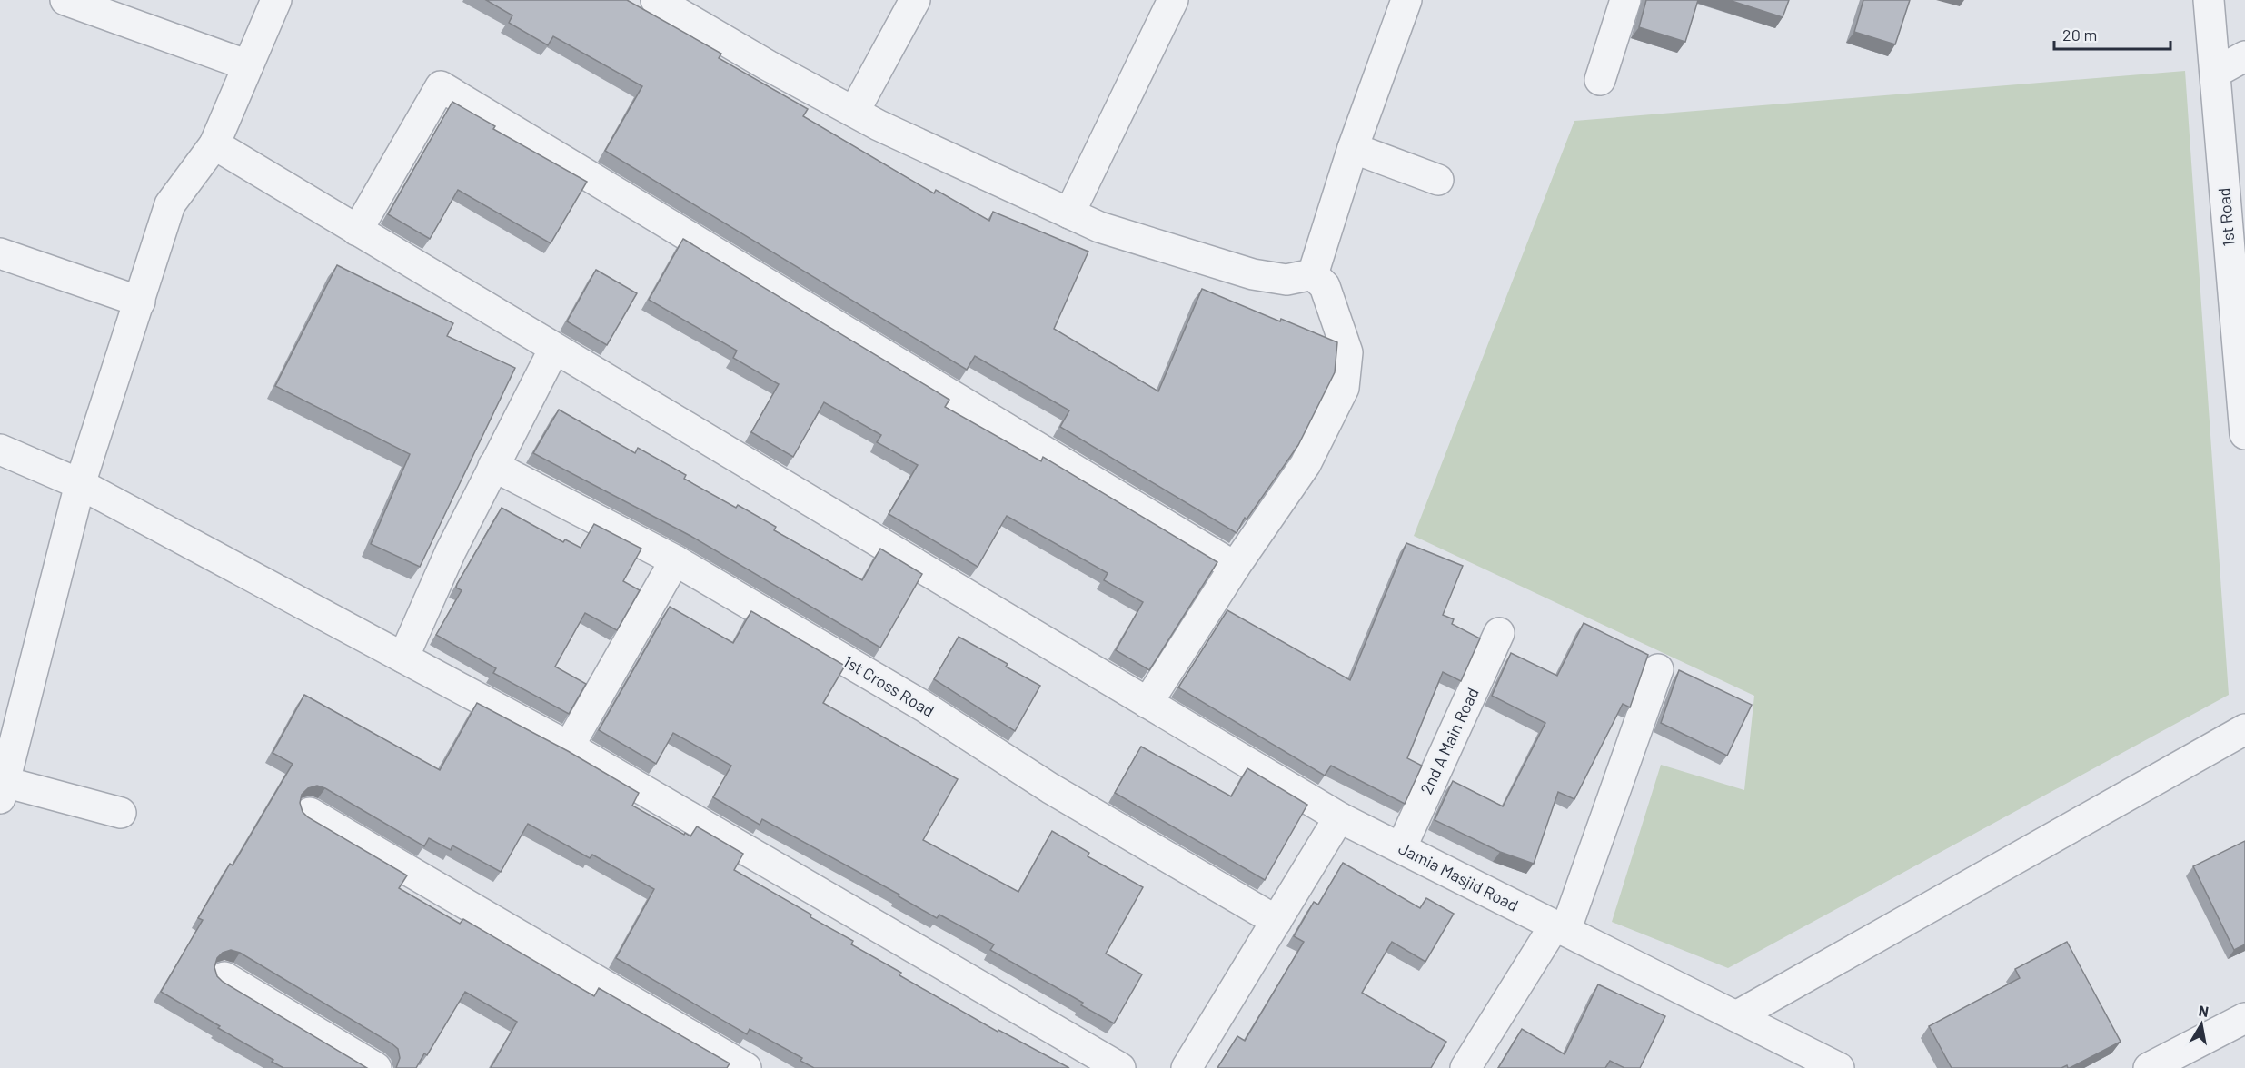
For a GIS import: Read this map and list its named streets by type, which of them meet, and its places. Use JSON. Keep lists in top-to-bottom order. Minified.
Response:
{"streets":{"street":["1st Road","1st Cross Road","2nd A Main Road","Jamia Masjid Road"]},"crossings":[["2nd A Main Road","Jamia Masjid Road"]],"scale_bar":"20 m","north":"top"}
